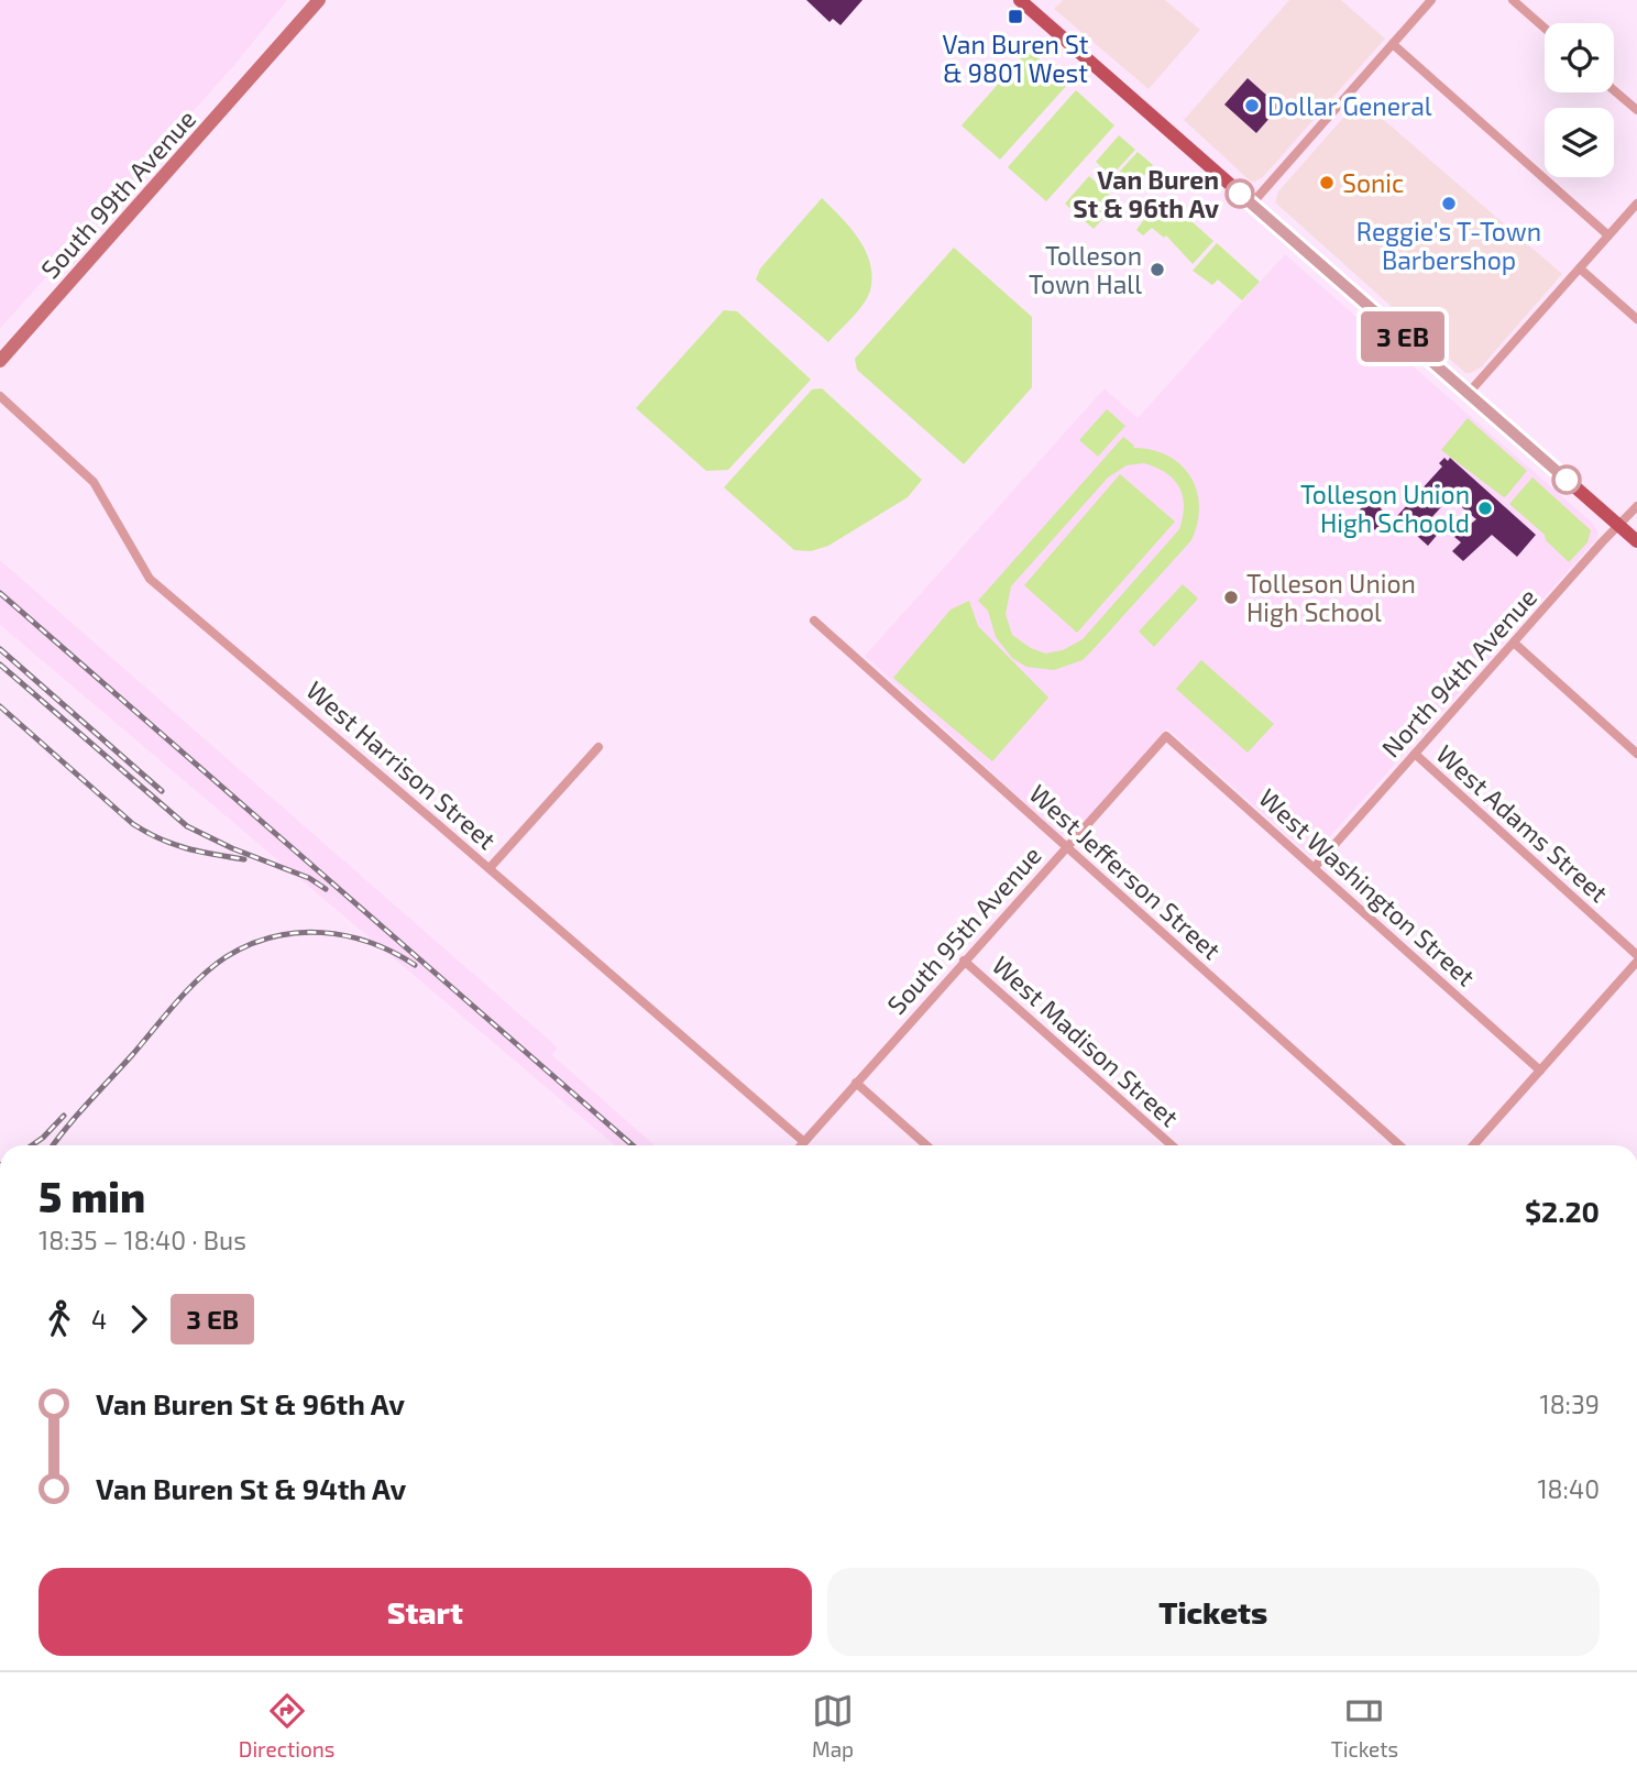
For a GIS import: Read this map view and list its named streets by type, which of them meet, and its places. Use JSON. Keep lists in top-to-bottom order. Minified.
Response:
{"streets":{"main road":["South 99th Avenue"],"street":["North 94th Avenue","West Harrison Street","West Adams Street","West Jefferson Street","West Washington Street","South 95th Avenue","West Madison Street"]},"crossings":[["North 94th Avenue","West Adams Street"],["North 94th Avenue","West Washington Street"],["West Harrison Street","South 95th Avenue"],["West Jefferson Street","South 95th Avenue"],["West Washington Street","South 95th Avenue"],["South 95th Avenue","West Madison Street"]],"places":{"transit":["Van Buren St & 9801 West"],"other":["Dollar General","Sonic","Van Buren St & 96th Av","Reggie's T-Town Barbershop","Tolleson Town Hall","Tolleson Union High Schoold","Tolleson Union High School"]},"page":{"on_map":"3 EB","heading":["5 min","18:35 – 18:40 · Bus","$2.20"],"legs":["4","3 EB"],"list":[{"name":"Van Buren St & 96th Av","value":"18:39"},{"name":"Van Buren St & 94th Av","value":"18:40"}],"buttons":["Start","Tickets"],"tabs":["Directions","Map","Tickets"]}}
